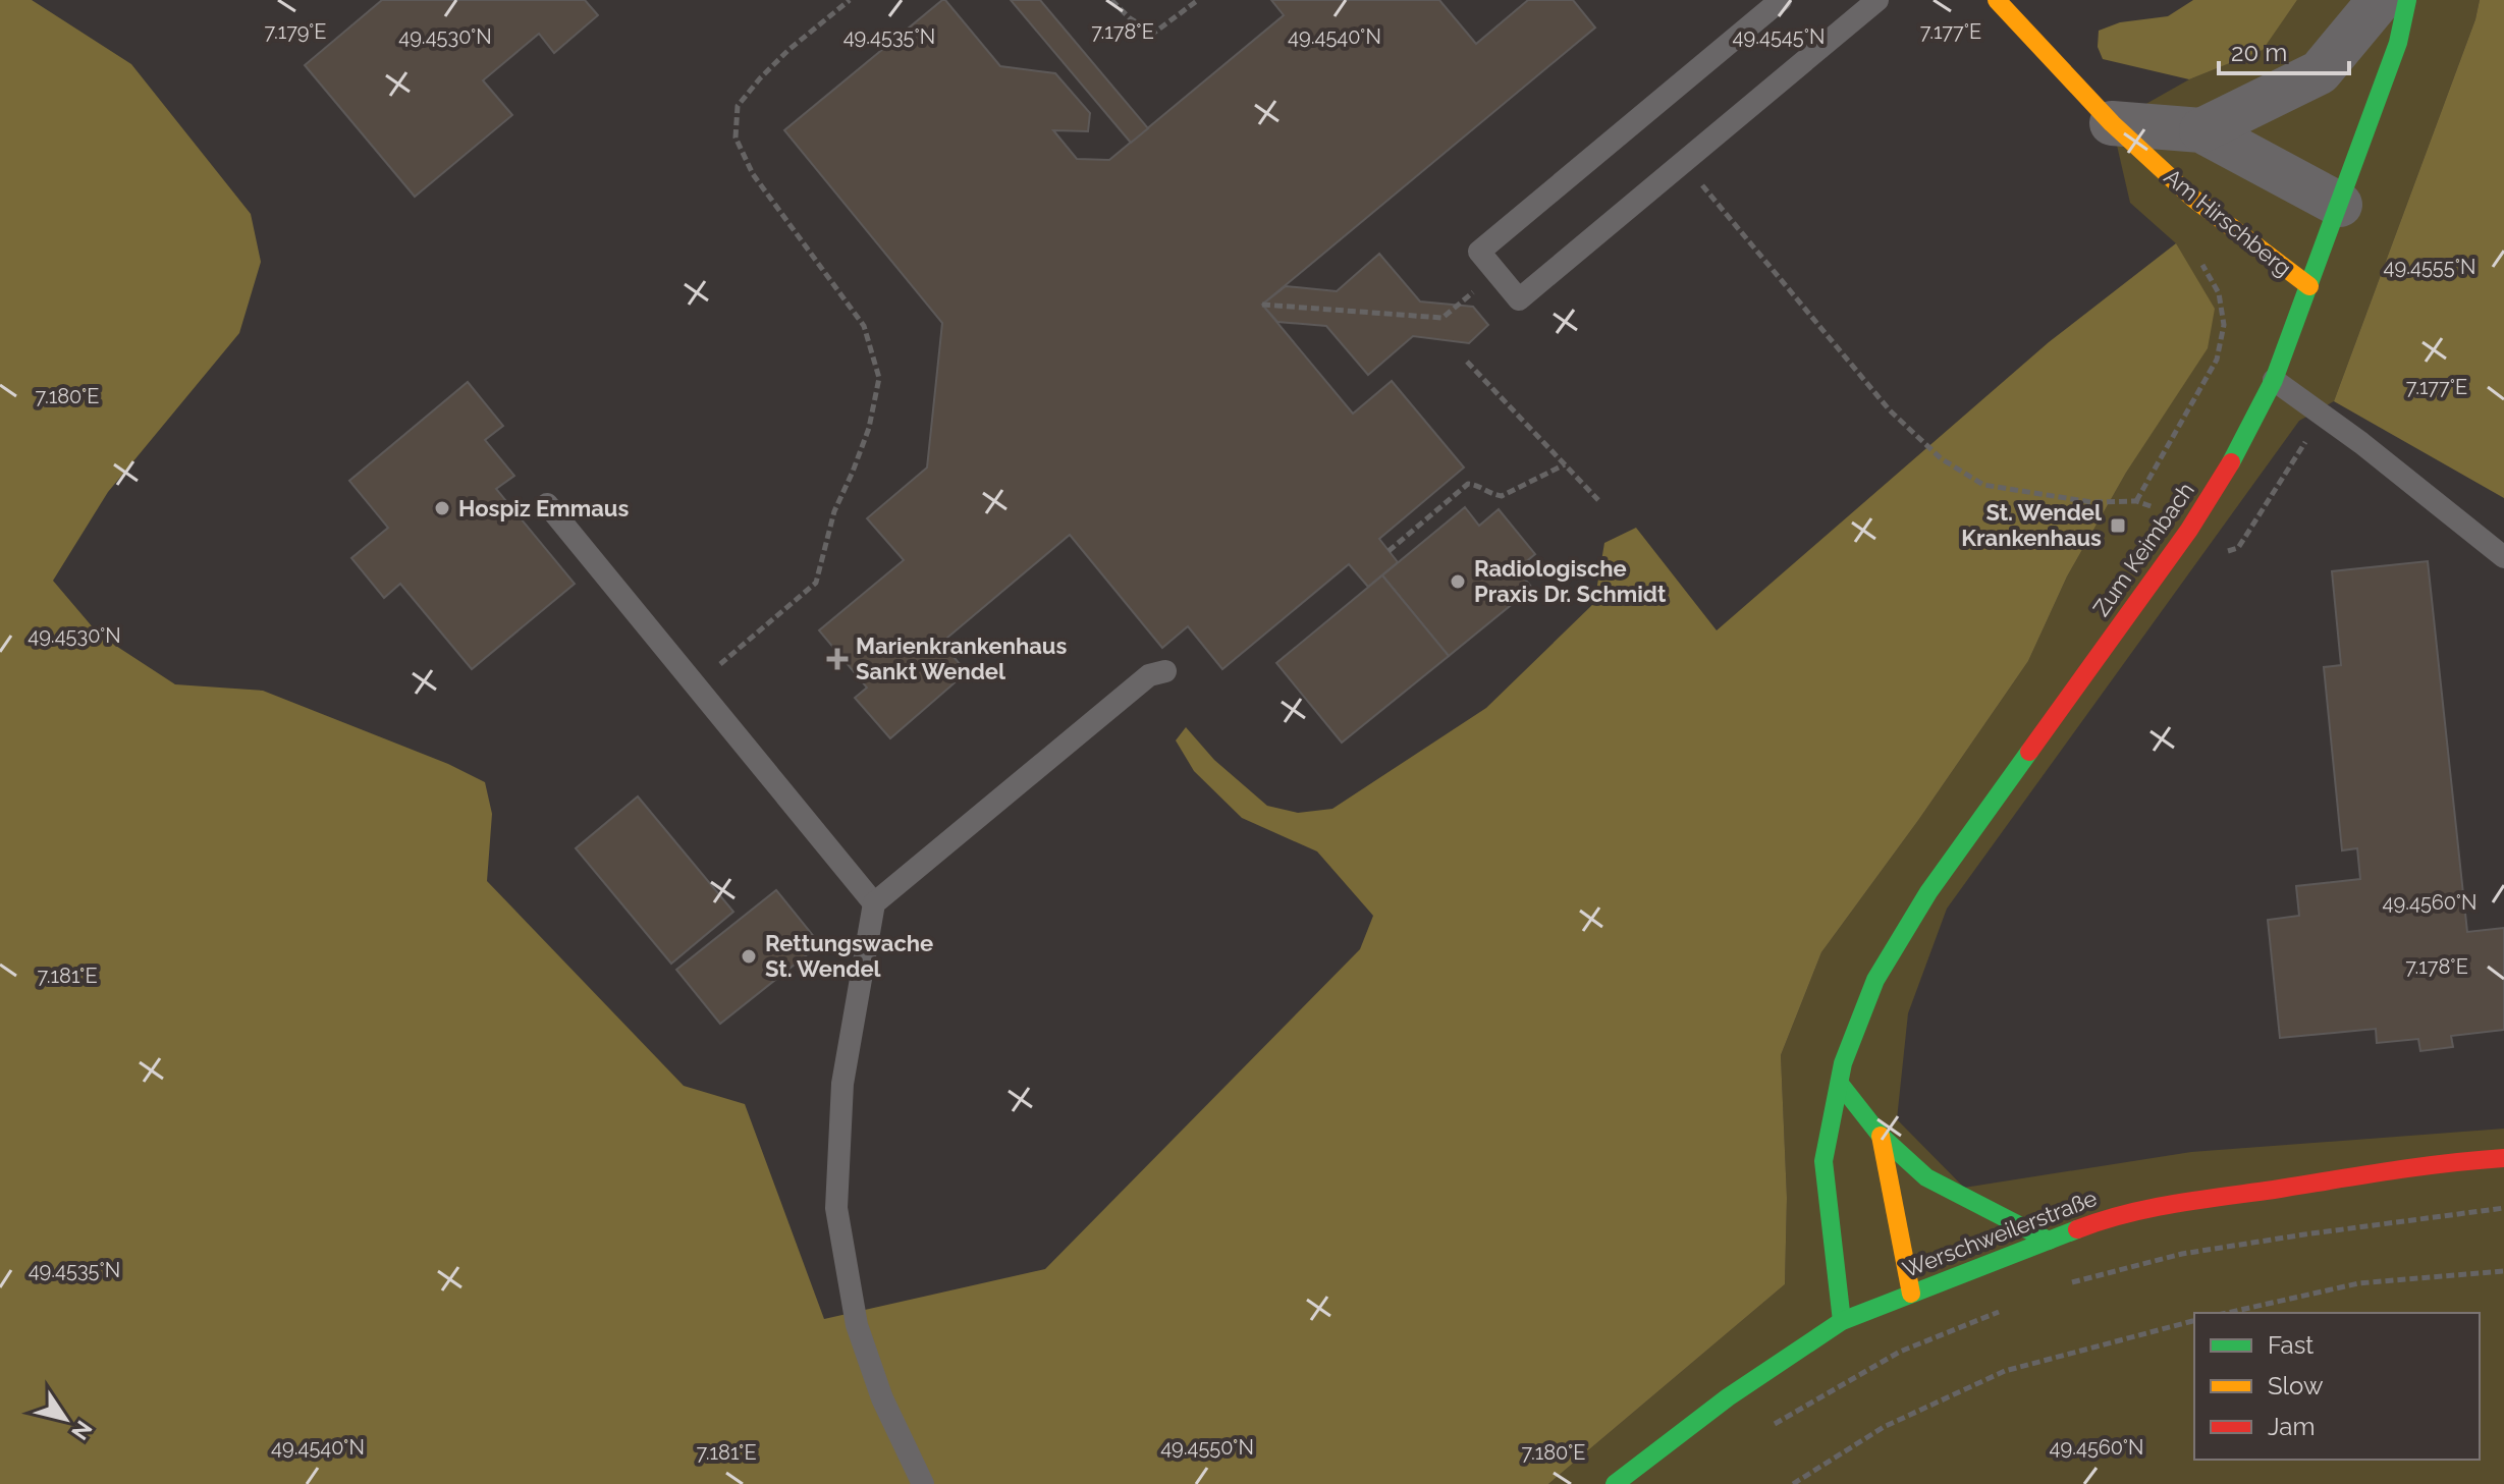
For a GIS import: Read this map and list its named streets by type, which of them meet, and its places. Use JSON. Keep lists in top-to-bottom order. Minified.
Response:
{"streets":{"street":["Am Hirschberg","Zum Keimbach","Werschweilerstraße"]},"crossings":[["Am Hirschberg","Zum Keimbach"],["Zum Keimbach","Werschweilerstraße"]],"places":{"other":["Hospiz Emmaus","Radiologische Praxis Dr. Schmidt","Rettungswache St. Wendel"],"transit":["St. Wendel Krankenhaus"],"health":["Marienkrankenhaus Sankt Wendel"]},"legend":["Fast","Slow","Jam"],"scale_bar":"20 m","north":"bottom right","coordinates":["7.179°E","7.178°E","7.177°E","49.4530°N","49.4535°N","49.4540°N","49.4545°N","49.4555°N","7.180°E","49.4560°N","7.181°E","49.4550°N"]}
